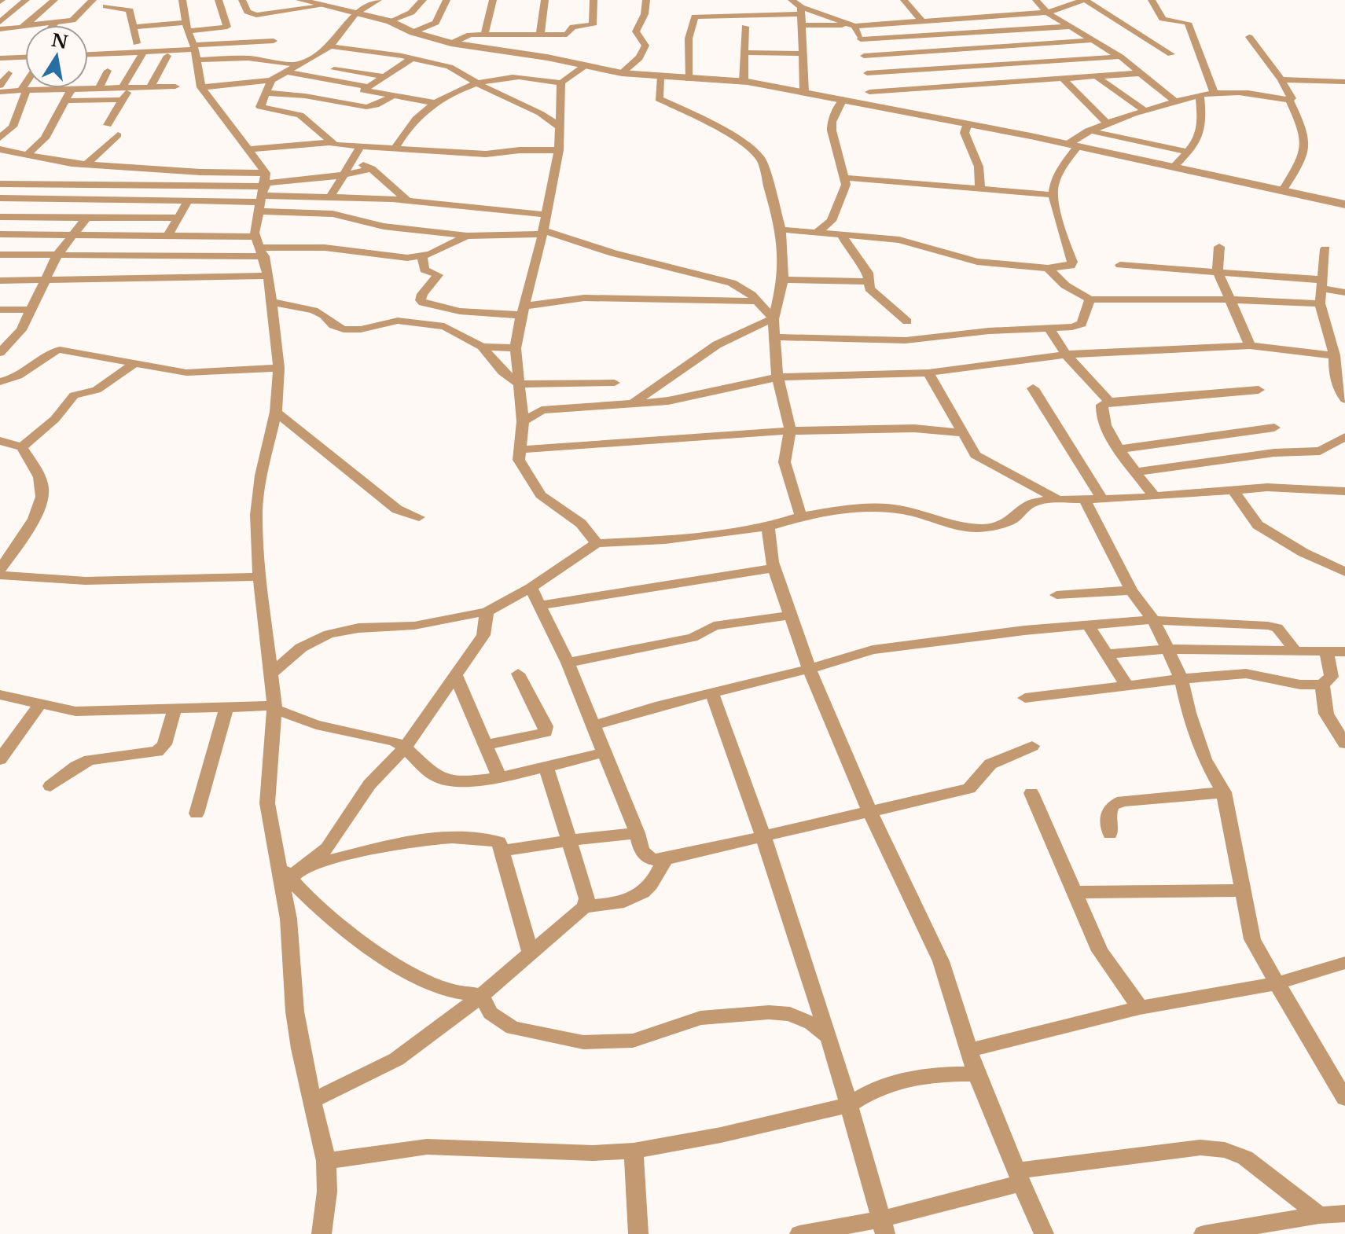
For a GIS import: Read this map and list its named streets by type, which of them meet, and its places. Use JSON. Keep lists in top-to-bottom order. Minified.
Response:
{"north":"top"}
